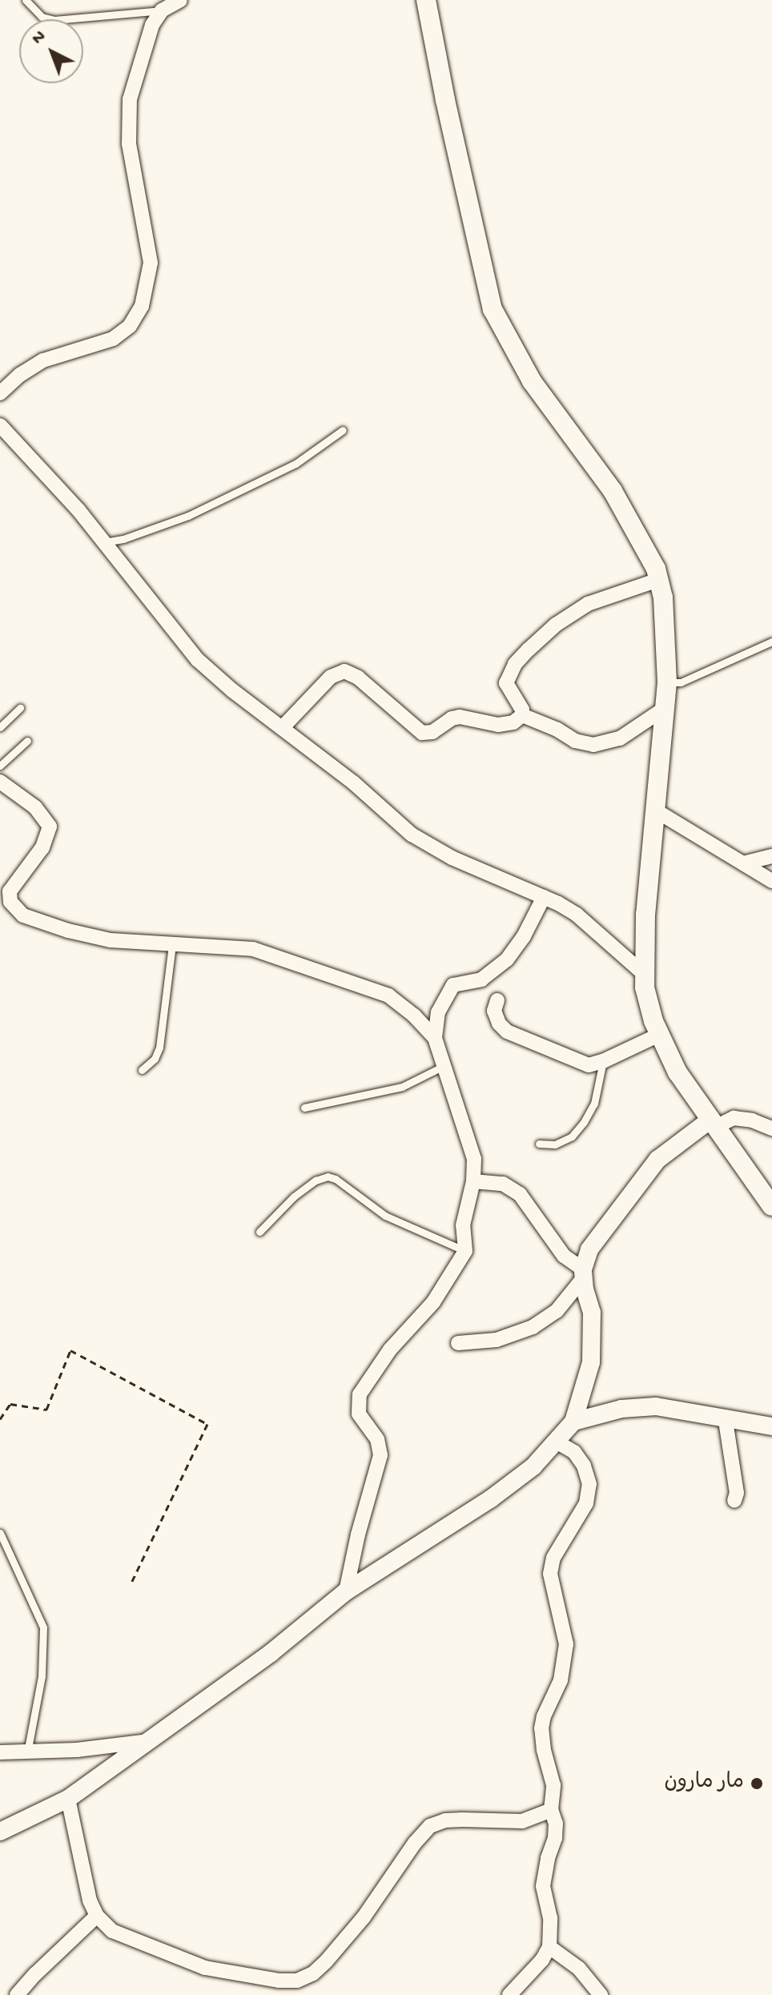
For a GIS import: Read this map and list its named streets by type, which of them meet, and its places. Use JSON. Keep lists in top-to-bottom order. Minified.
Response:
{"places":["مار مارون"],"north":"top left"}
